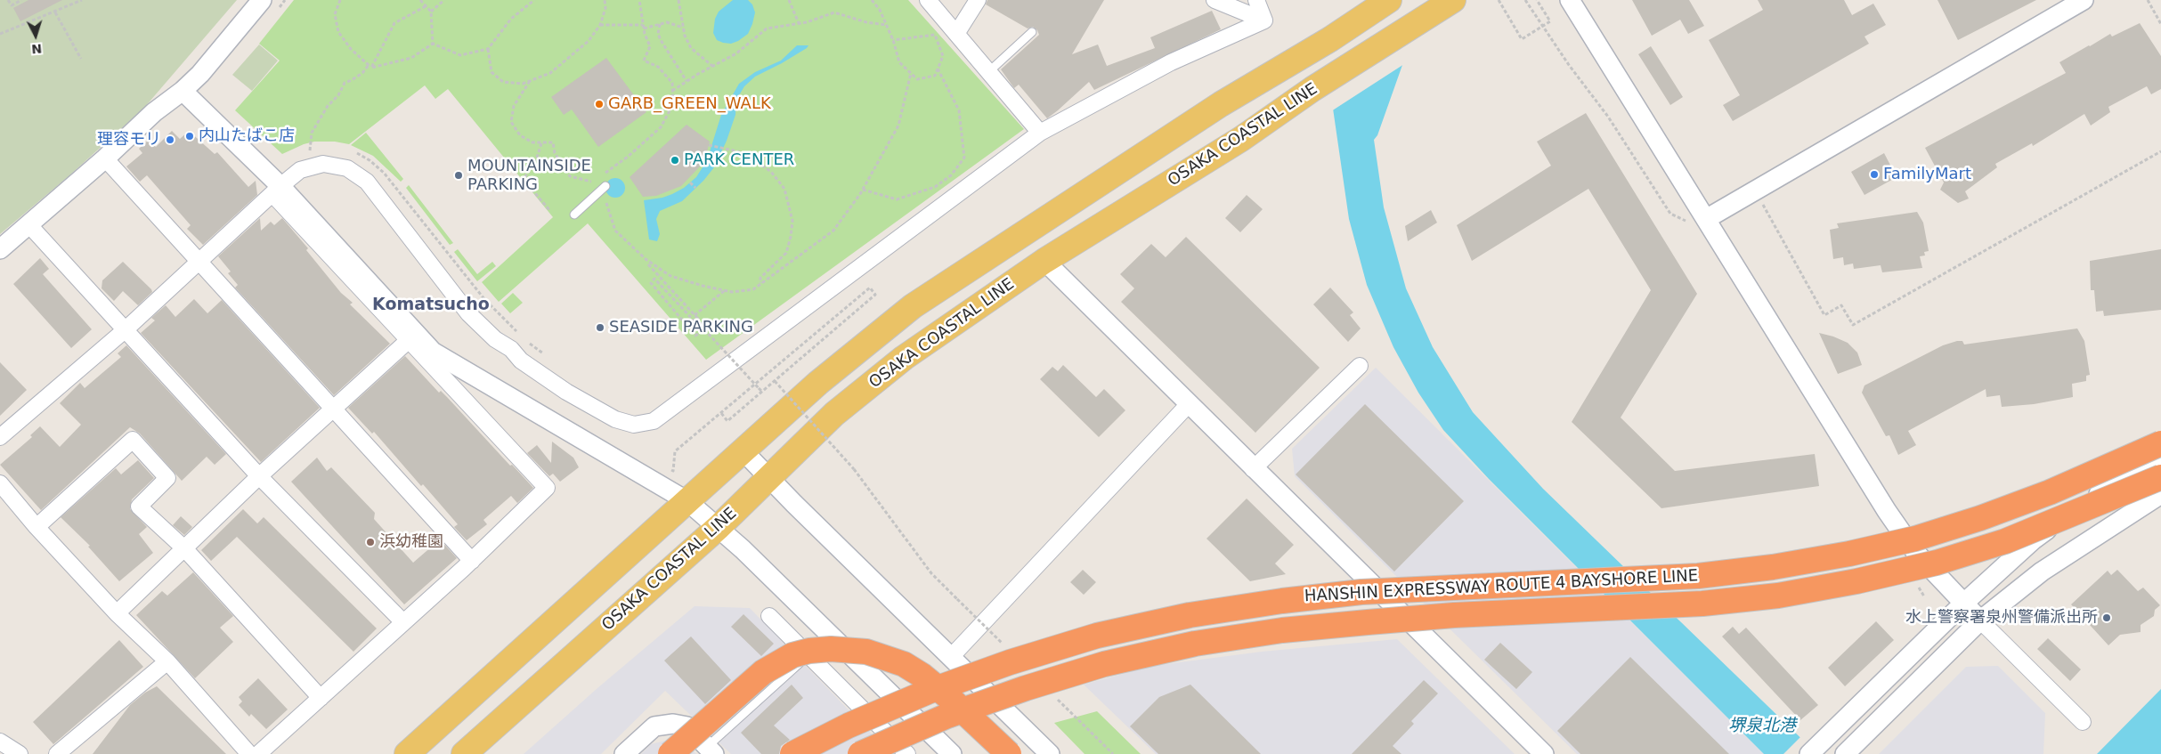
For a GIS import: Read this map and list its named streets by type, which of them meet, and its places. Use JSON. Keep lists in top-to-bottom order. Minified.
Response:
{"streets":{"highway":["HANSHIN EXPRESSWAY ROUTE 4 BAYSHORE LINE"],"main road":["OSAKA COASTAL LINE"]},"districts":["Komatsucho"],"water":["堺泉北港"],"places":["GARB_GREEN_WALK","内山たばこ店","理容モリ","PARK CENTER","FamilyMart","MOUNTAINSIDE PARKING","SEASIDE PARKING","浜幼稚園","水上警察署泉州警備派出所"],"north":"bottom"}
